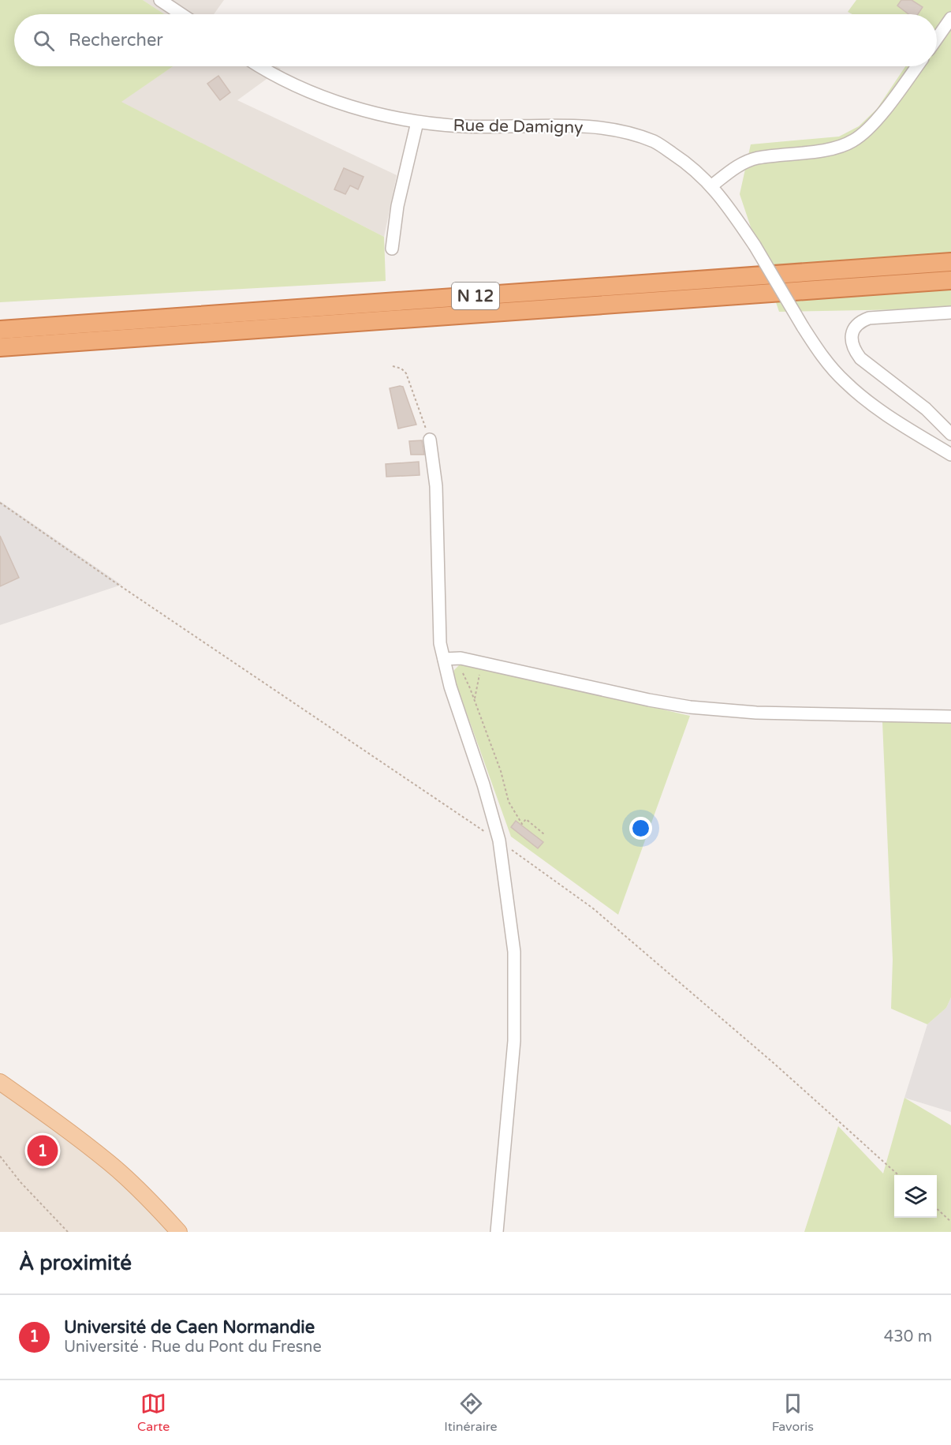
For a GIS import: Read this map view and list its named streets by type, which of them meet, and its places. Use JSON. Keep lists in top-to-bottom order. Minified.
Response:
{"streets":{"highway":["N 12"],"street":["Rue de Damigny"]},"page":{"search":"Rechercher","pins":"1","heading":"À proximité","list":[{"mark":"1","name":"Université de Caen Normandie","note":"Université · Rue du Pont du Fresne","value":"430 m"}],"nav":["Carte","Itinéraire","Favoris"]}}
